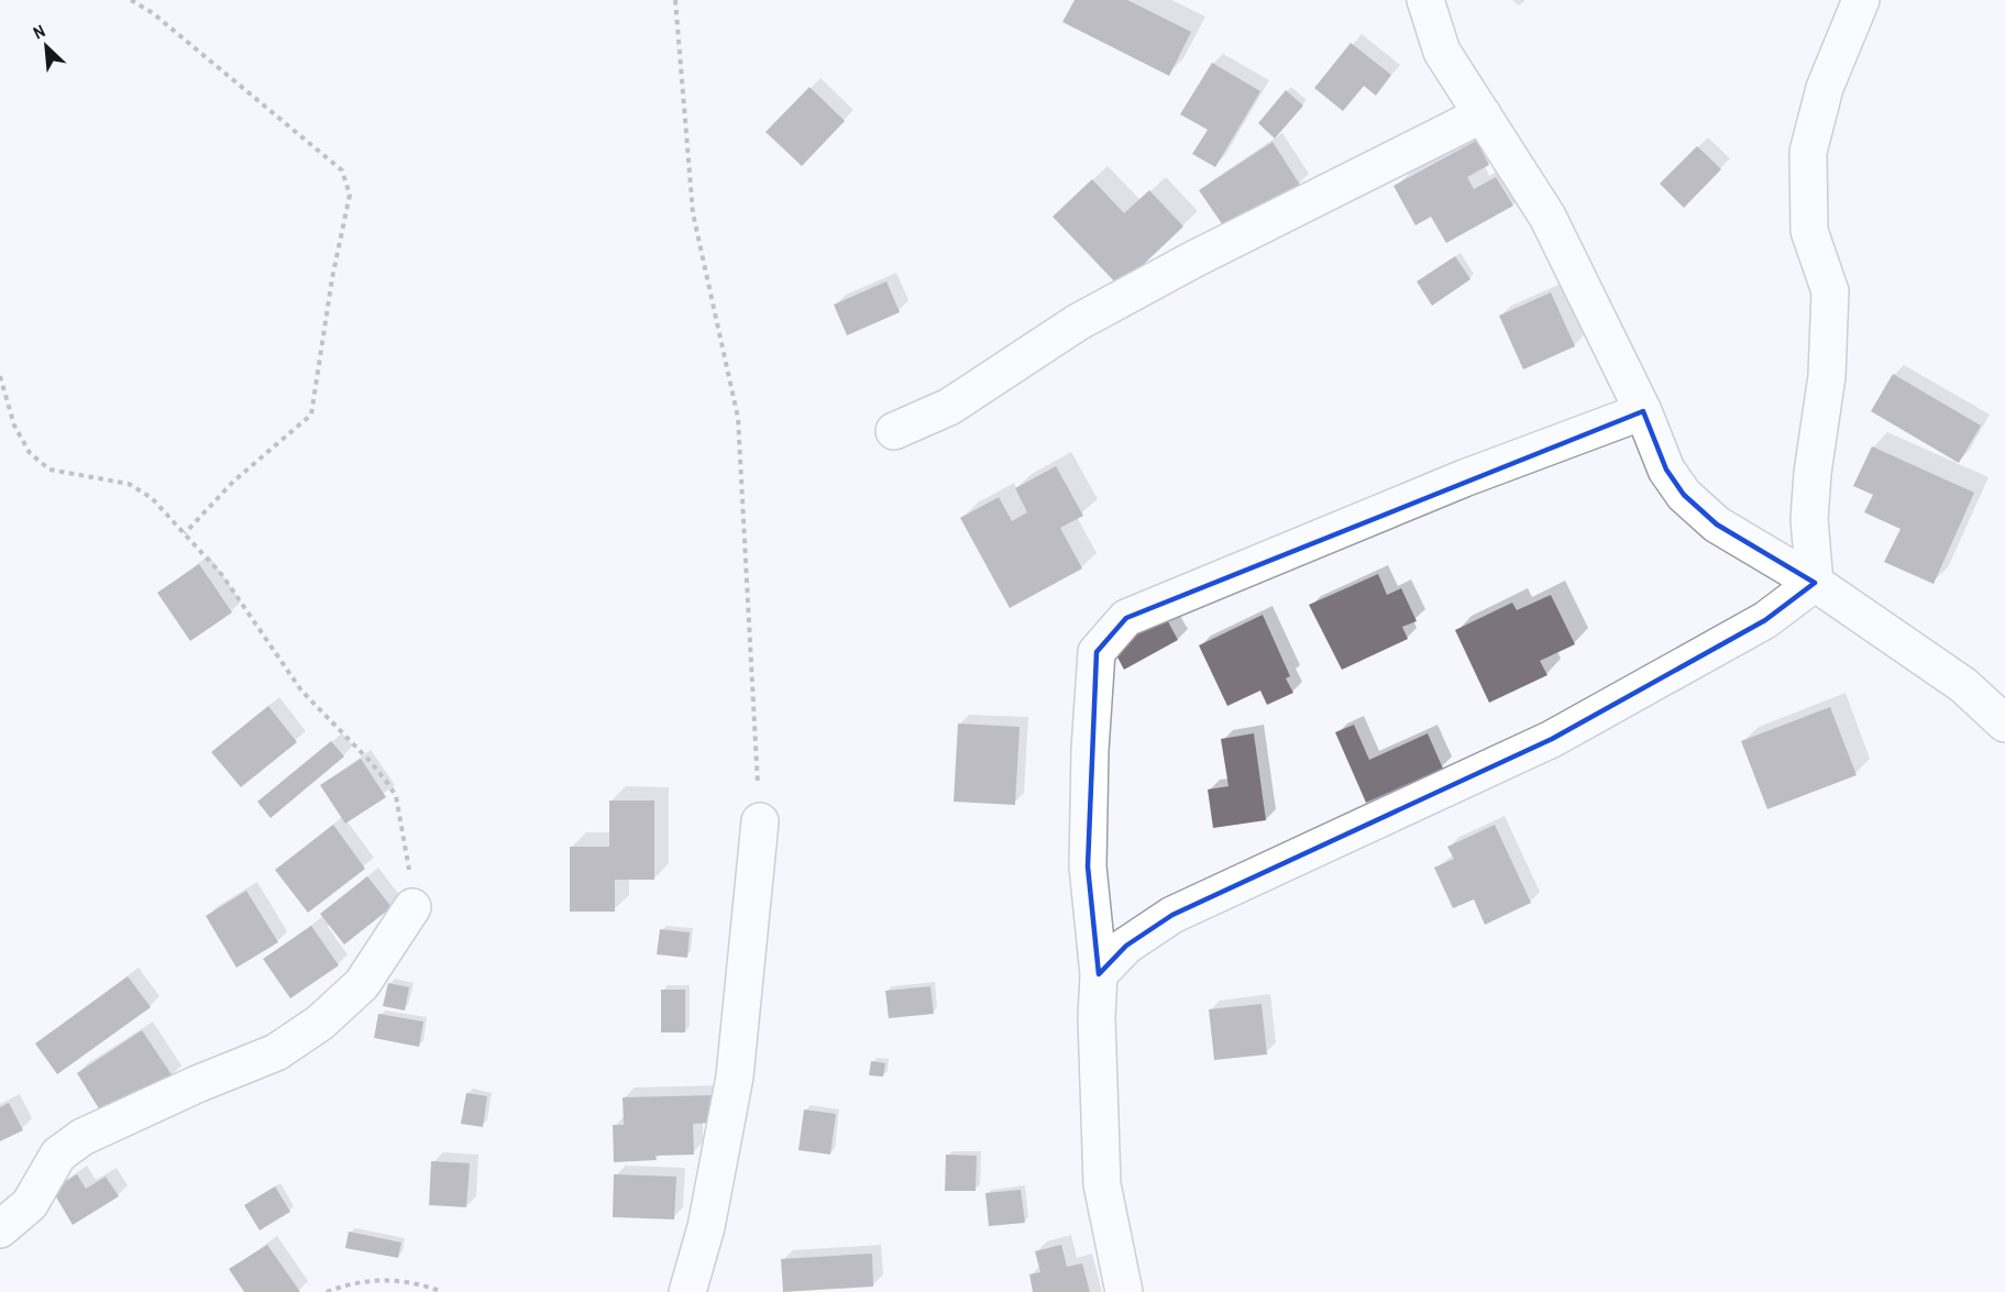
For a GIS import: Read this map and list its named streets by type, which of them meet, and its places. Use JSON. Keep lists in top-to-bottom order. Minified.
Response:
{"north":"top left"}
